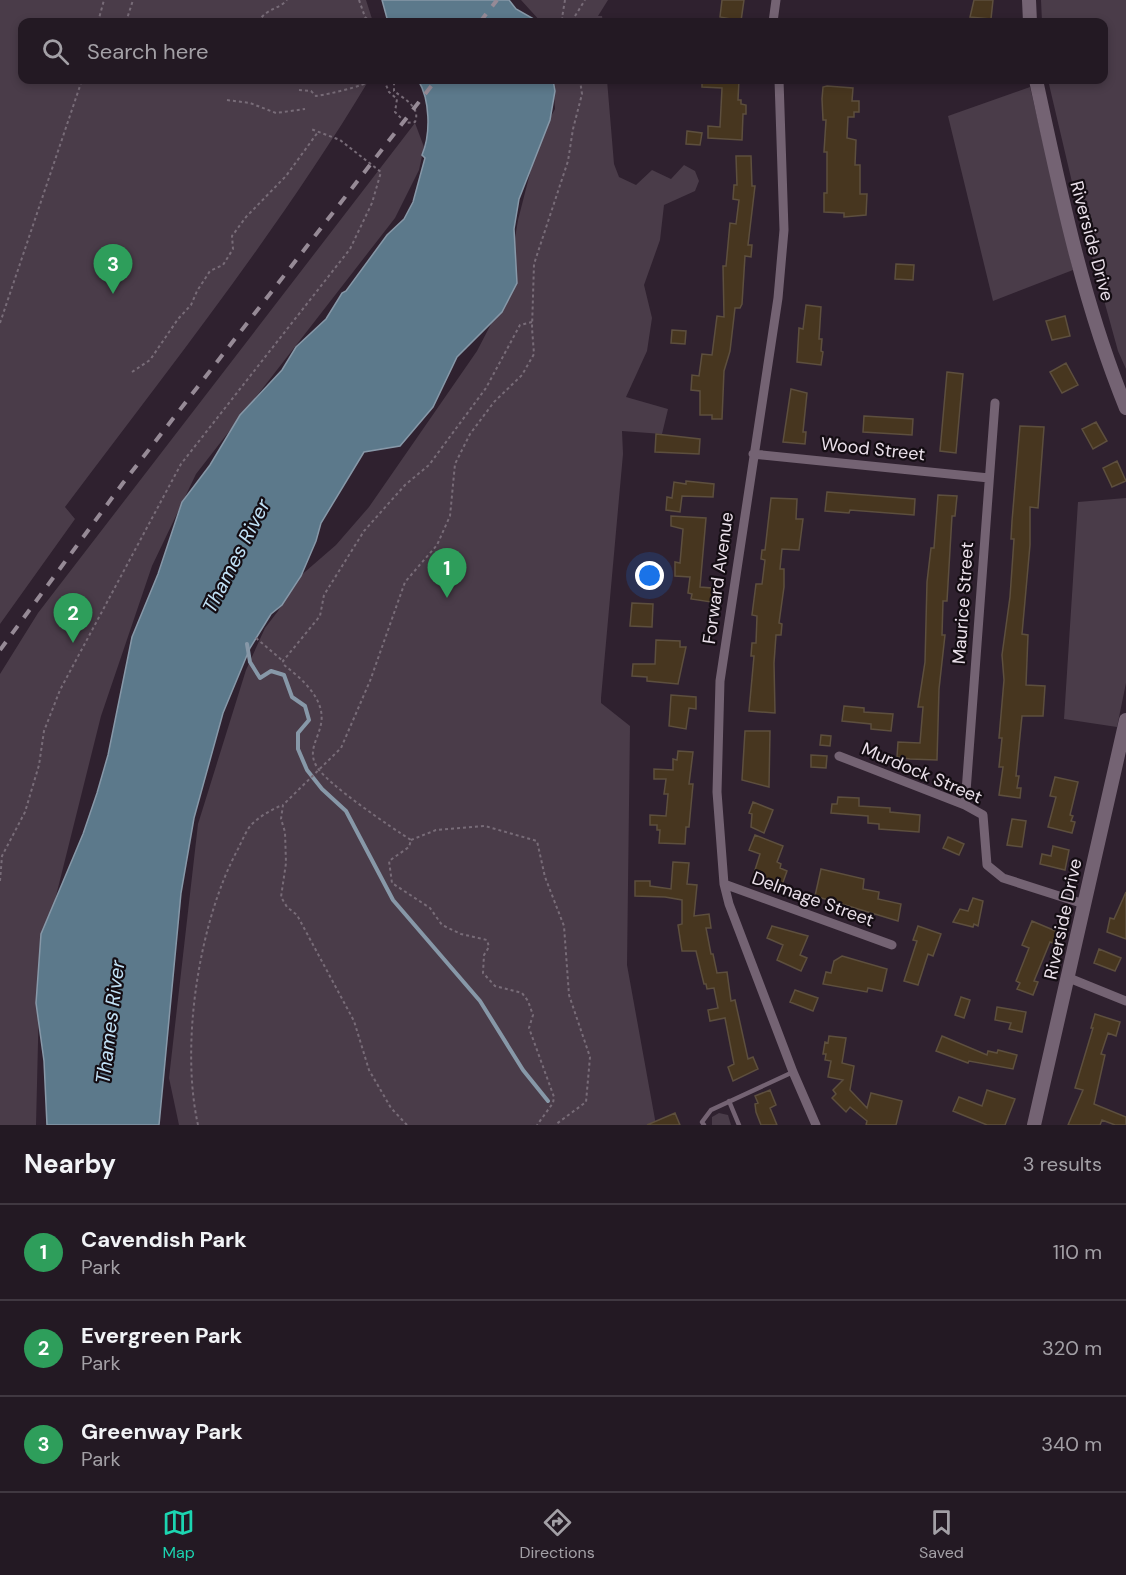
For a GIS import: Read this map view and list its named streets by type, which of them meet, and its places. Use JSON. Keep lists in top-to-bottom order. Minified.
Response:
{"streets":{"main road":["Riverside Drive"],"street":["Wood Street","Forward Avenue","Maurice Street","Murdock Street","Delmage Street"]},"crossings":[["Riverside Drive","Murdock Street"],["Wood Street","Forward Avenue"],["Wood Street","Maurice Street"],["Forward Avenue","Delmage Street"],["Maurice Street","Murdock Street"]],"water":["Thames River"],"page":{"search":"Search here","pins":["3","1","2"],"heading":["Nearby","3 results"],"list":[{"mark":"1","name":"Cavendish Park","note":"Park","value":"110 m"},{"mark":"2","name":"Evergreen Park","note":"Park","value":"320 m"},{"mark":"3","name":"Greenway Park","note":"Park","value":"340 m"}],"nav":["Map","Directions","Saved"]}}
